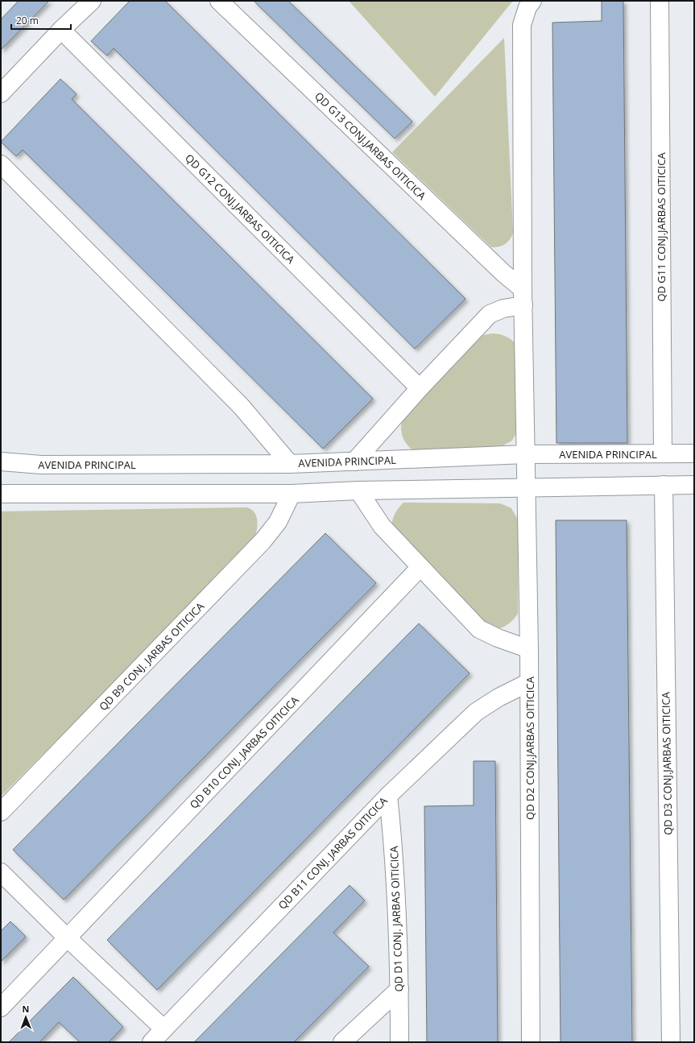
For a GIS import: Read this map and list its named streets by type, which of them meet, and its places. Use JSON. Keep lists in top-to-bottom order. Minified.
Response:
{"streets":{"street":["QD G13 CONJ.JARBAS OITICICA","QD G12 CONJ.JARBAS OITICICA","QD G11 CONJ.JARBAS OITICICA","AVENIDA PRINCIPAL","QD B9 CONJ. JARBAS OITICICA","QD D2 CONJ.JARBAS OITICICA","QD B10 CONJ. JARBAS OITICICA","QD D3 CONJ.JARBAS OITICICA","QD B11 CONJ. JARBAS OITICICA","QD D1 CONJ. JARBAS OITICICA"]},"crossings":[["QD G11 CONJ.JARBAS OITICICA","AVENIDA PRINCIPAL"],["AVENIDA PRINCIPAL","QD D2 CONJ.JARBAS OITICICA"],["QD D2 CONJ.JARBAS OITICICA","QD B11 CONJ. JARBAS OITICICA"],["QD B11 CONJ. JARBAS OITICICA","QD D1 CONJ. JARBAS OITICICA"]],"scale_bar":"20 m","north":"top"}
